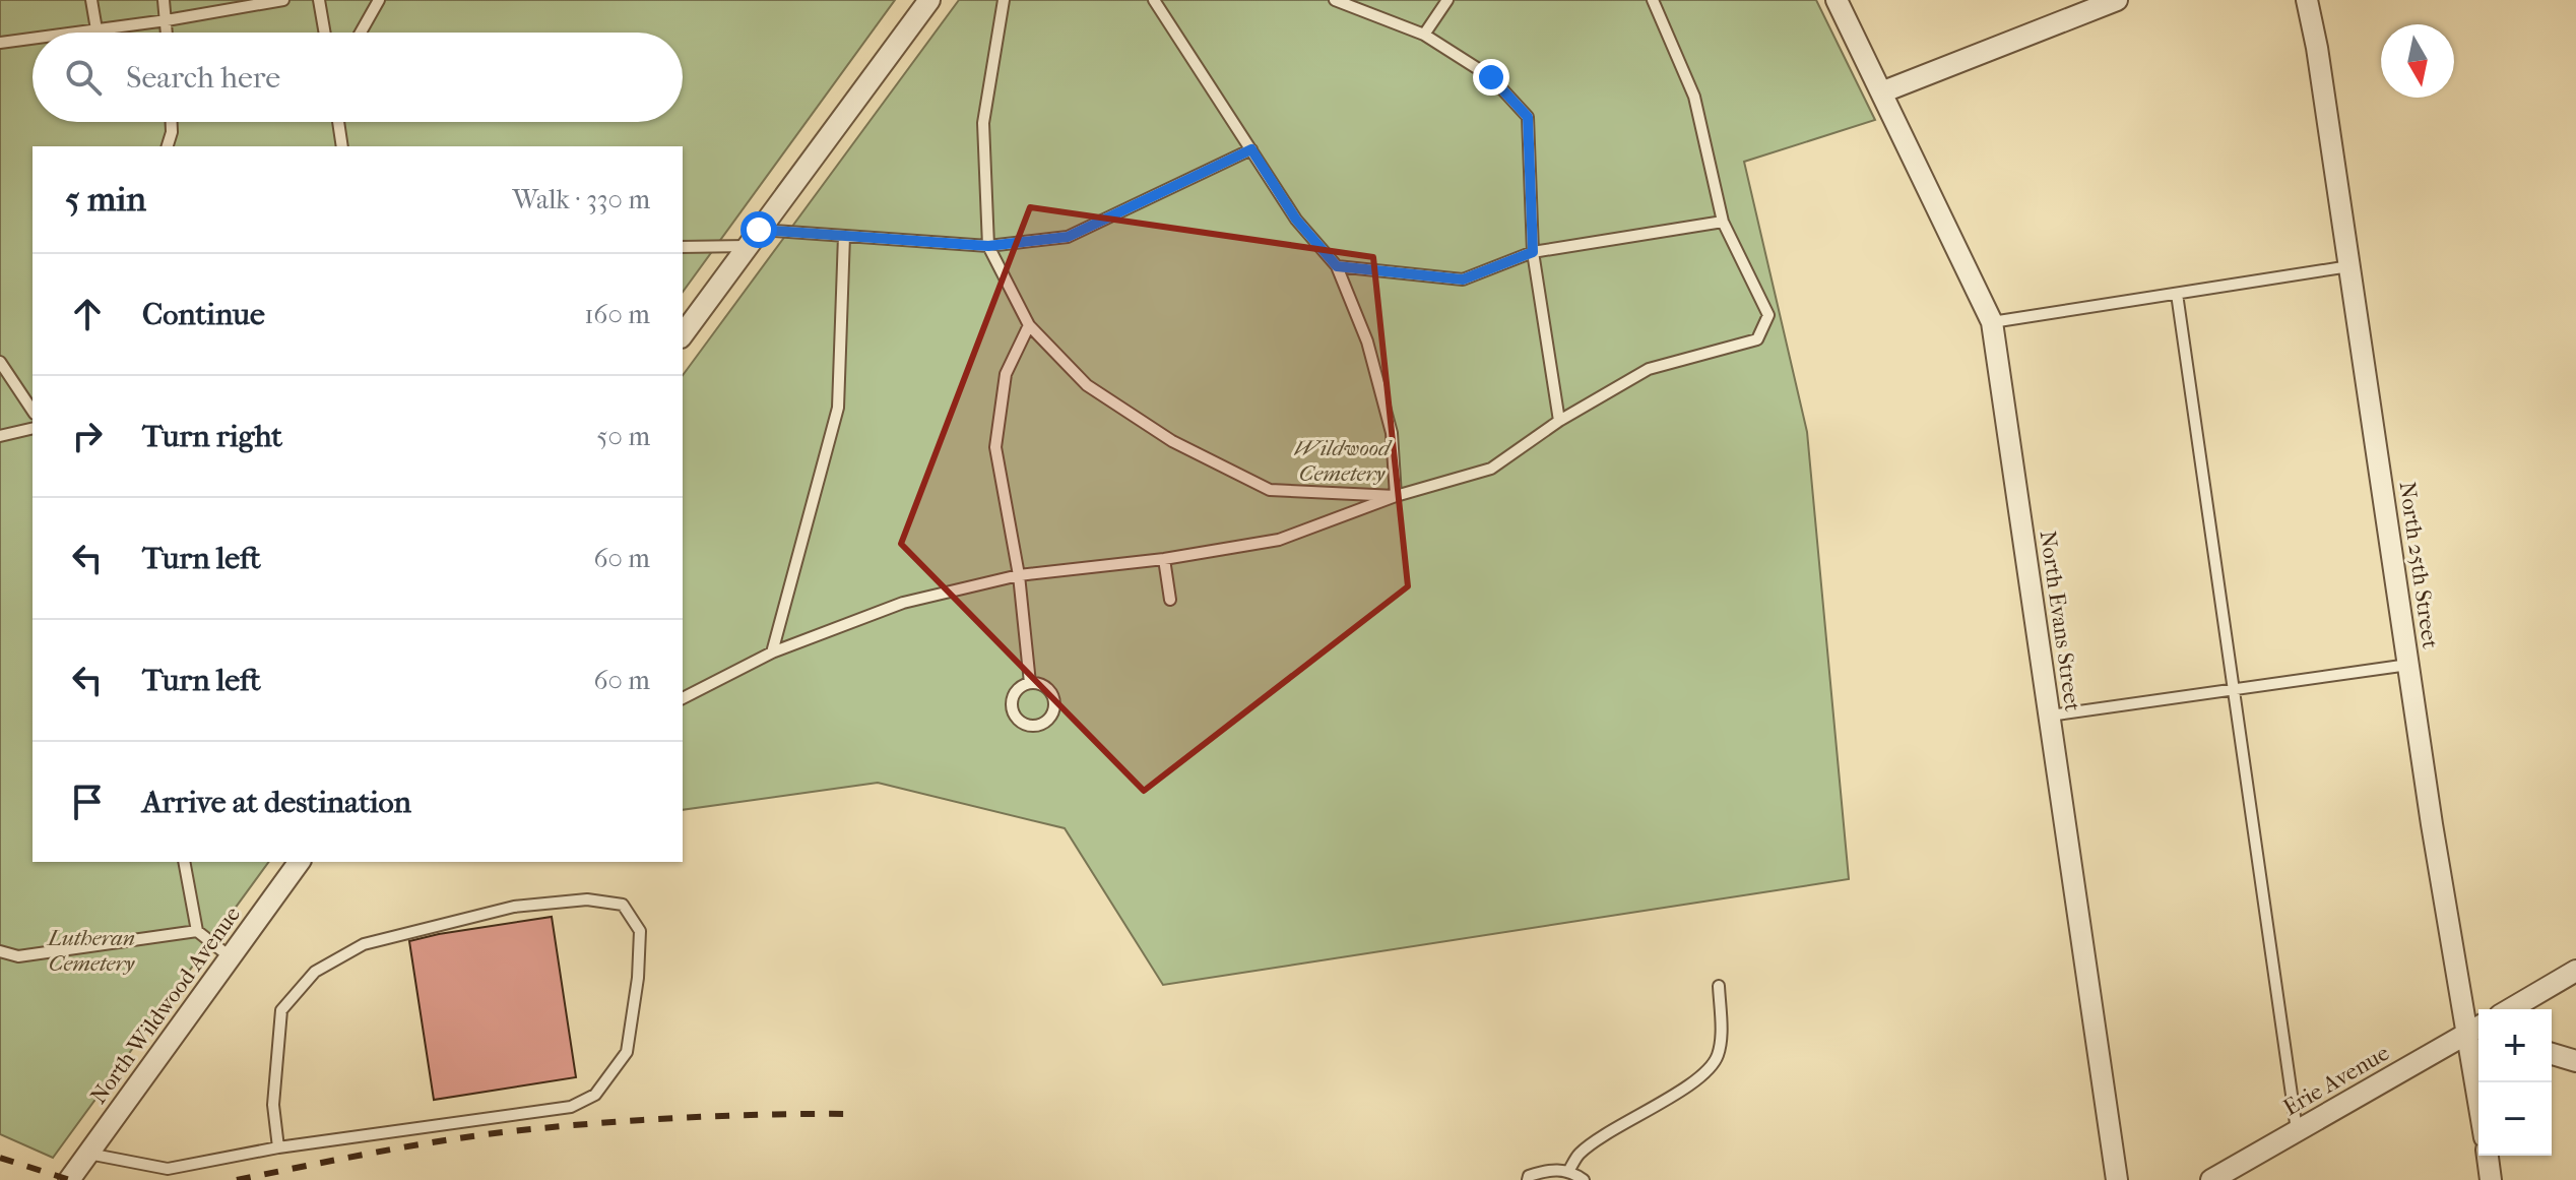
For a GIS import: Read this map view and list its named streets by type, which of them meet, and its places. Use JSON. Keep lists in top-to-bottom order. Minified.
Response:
{"streets":{"street":["North 25th Street","North Evans Street","North Wildwood Avenue","Erie Avenue"]},"parks":["Wildwood Cemetery","Lutheran Cemetery"],"north":"bottom","page":{"search":"Search here","heading":["5 min","Walk · 330 m"],"list":[["Continue","160 m"],["Turn right","50 m"],["Turn left","60 m"],["Turn left","60 m"],"Arrive at destination"],"map_buttons":["+","−"]}}
